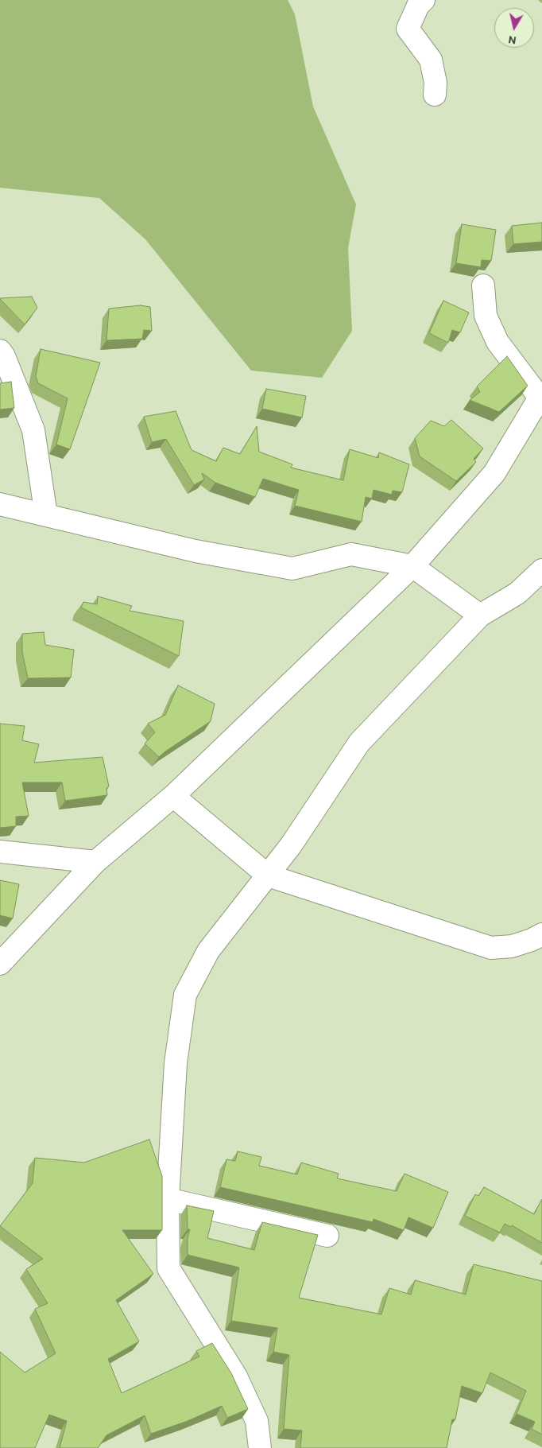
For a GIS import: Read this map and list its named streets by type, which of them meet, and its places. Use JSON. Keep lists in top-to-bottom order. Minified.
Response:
{"north":"bottom"}
